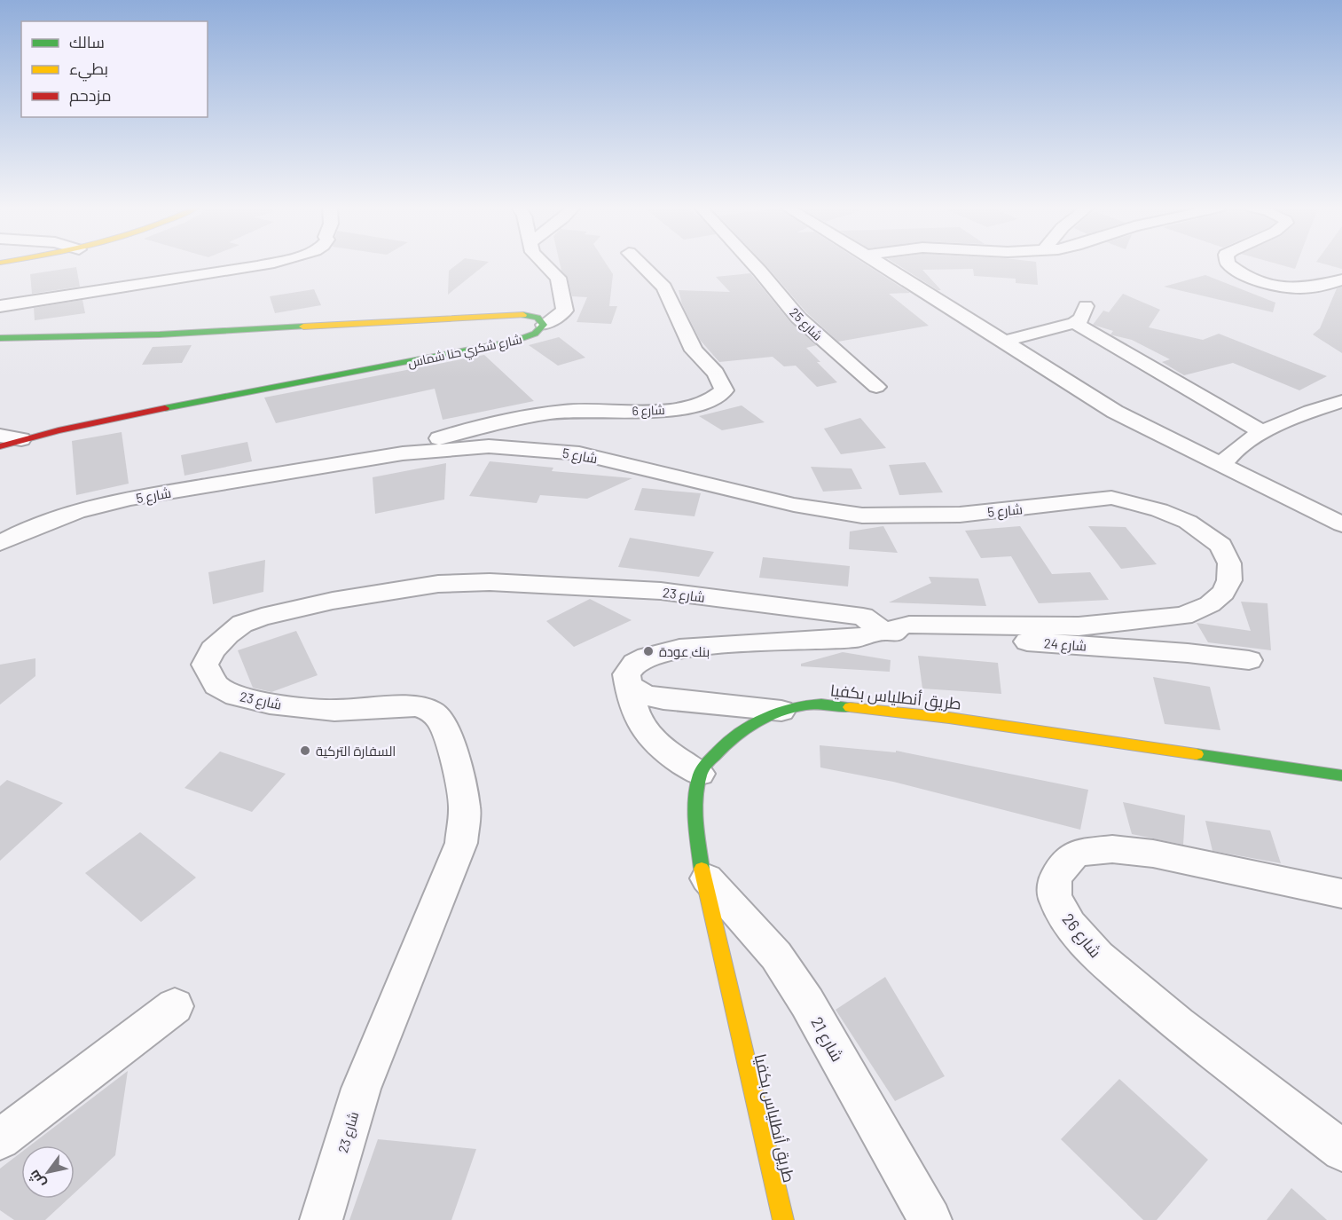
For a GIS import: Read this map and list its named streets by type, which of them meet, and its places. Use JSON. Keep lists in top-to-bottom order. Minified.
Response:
{"streets":{"main road":["شارع شكري حنا شماس","طريق أنطلياس بكفيا"],"street":["شارع 25","شارع 6","شارع 5","شارع 23","شارع 24","شارع 26","شارع 21"]},"crossings":[["شارع 6","شارع 5"],["شارع 5","شارع 23"],["شارع 5","شارع 24"],["شارع 23","شارع 24"],["طريق أنطلياس بكفيا","شارع 21"]],"places":["بنك عودة","السفارة التركية"],"legend":["سالك","بطيء","مزدحم"],"north":"bottom left"}
